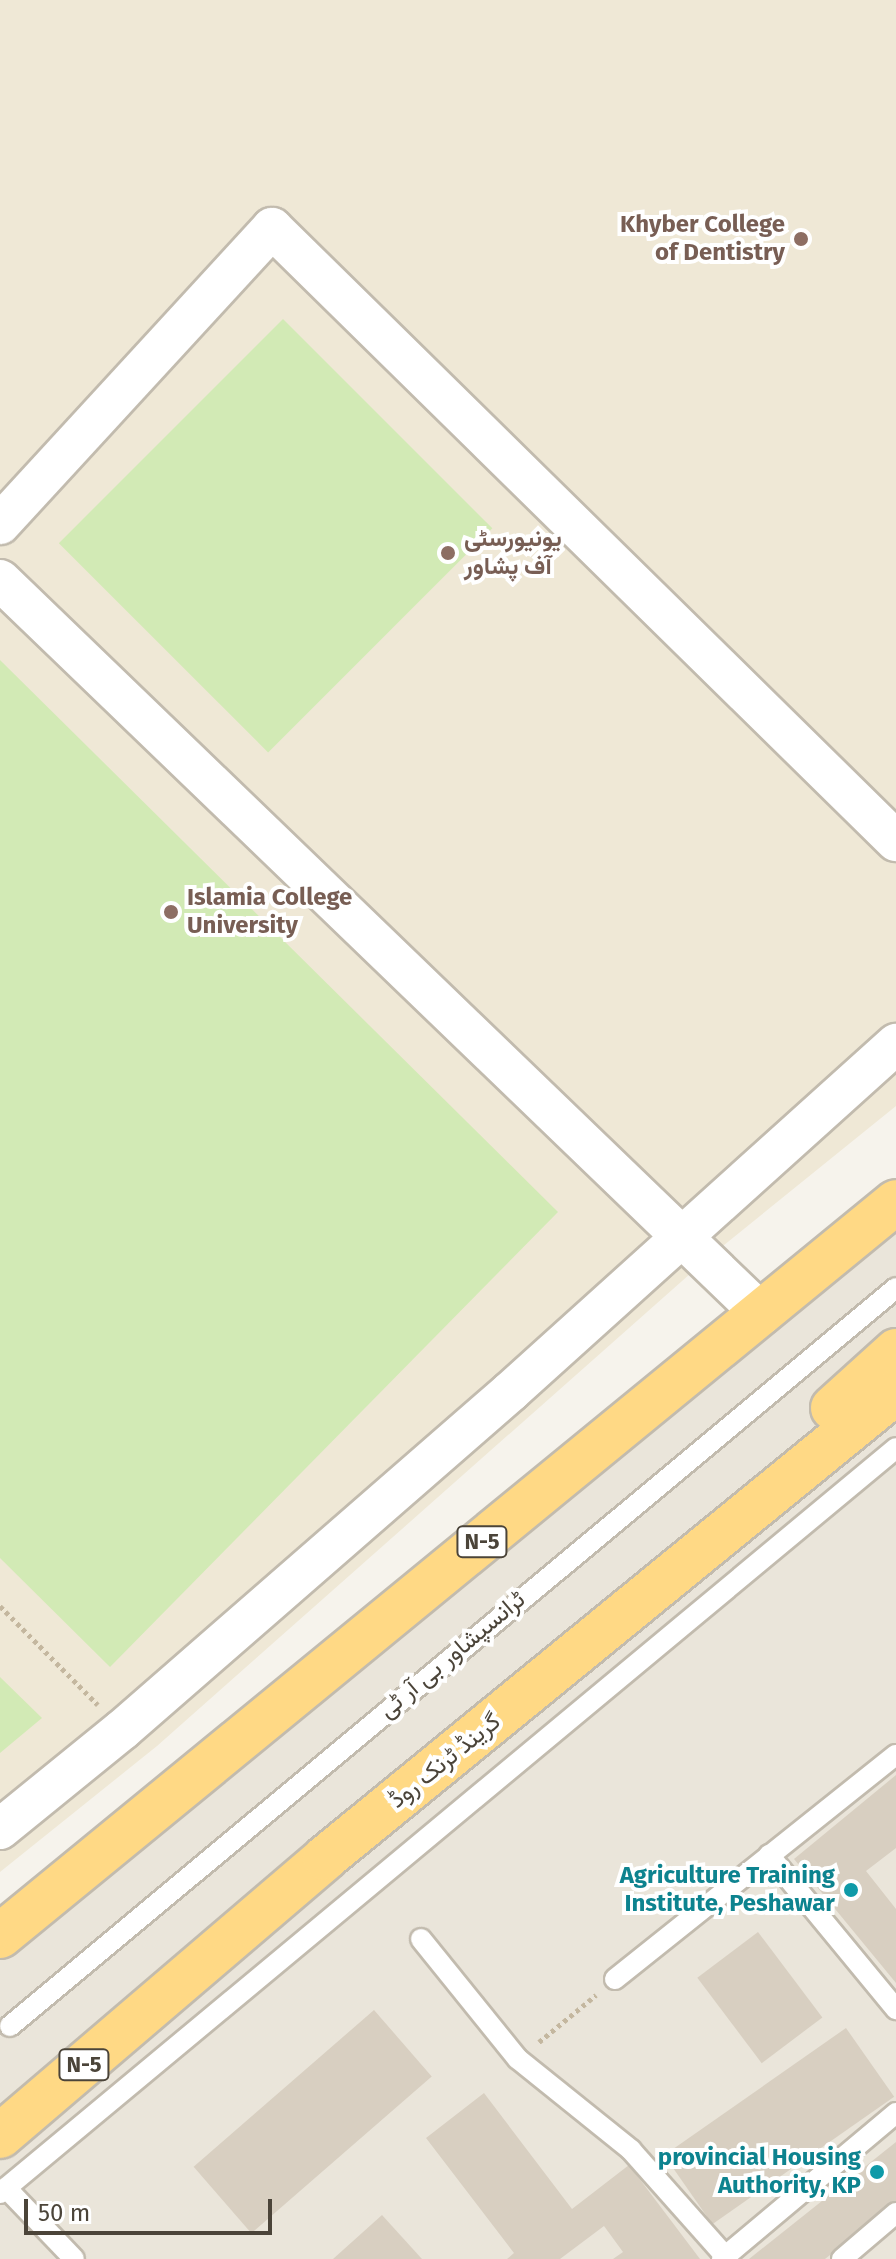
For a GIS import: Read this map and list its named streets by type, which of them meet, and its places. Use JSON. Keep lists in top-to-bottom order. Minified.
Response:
{"streets":{"highway":["N-5","گرینڈ ٹرنک روڈ"],"lane":["ٹرانسپشاور بی آر ٹی"]},"places":["Khyber College of Dentistry","یونیورسٹی آف پشاور","Islamia College University","Agriculture Training Institute, Peshawar","provincial Housing Authority, KP"],"scale_bar":"50 m"}
